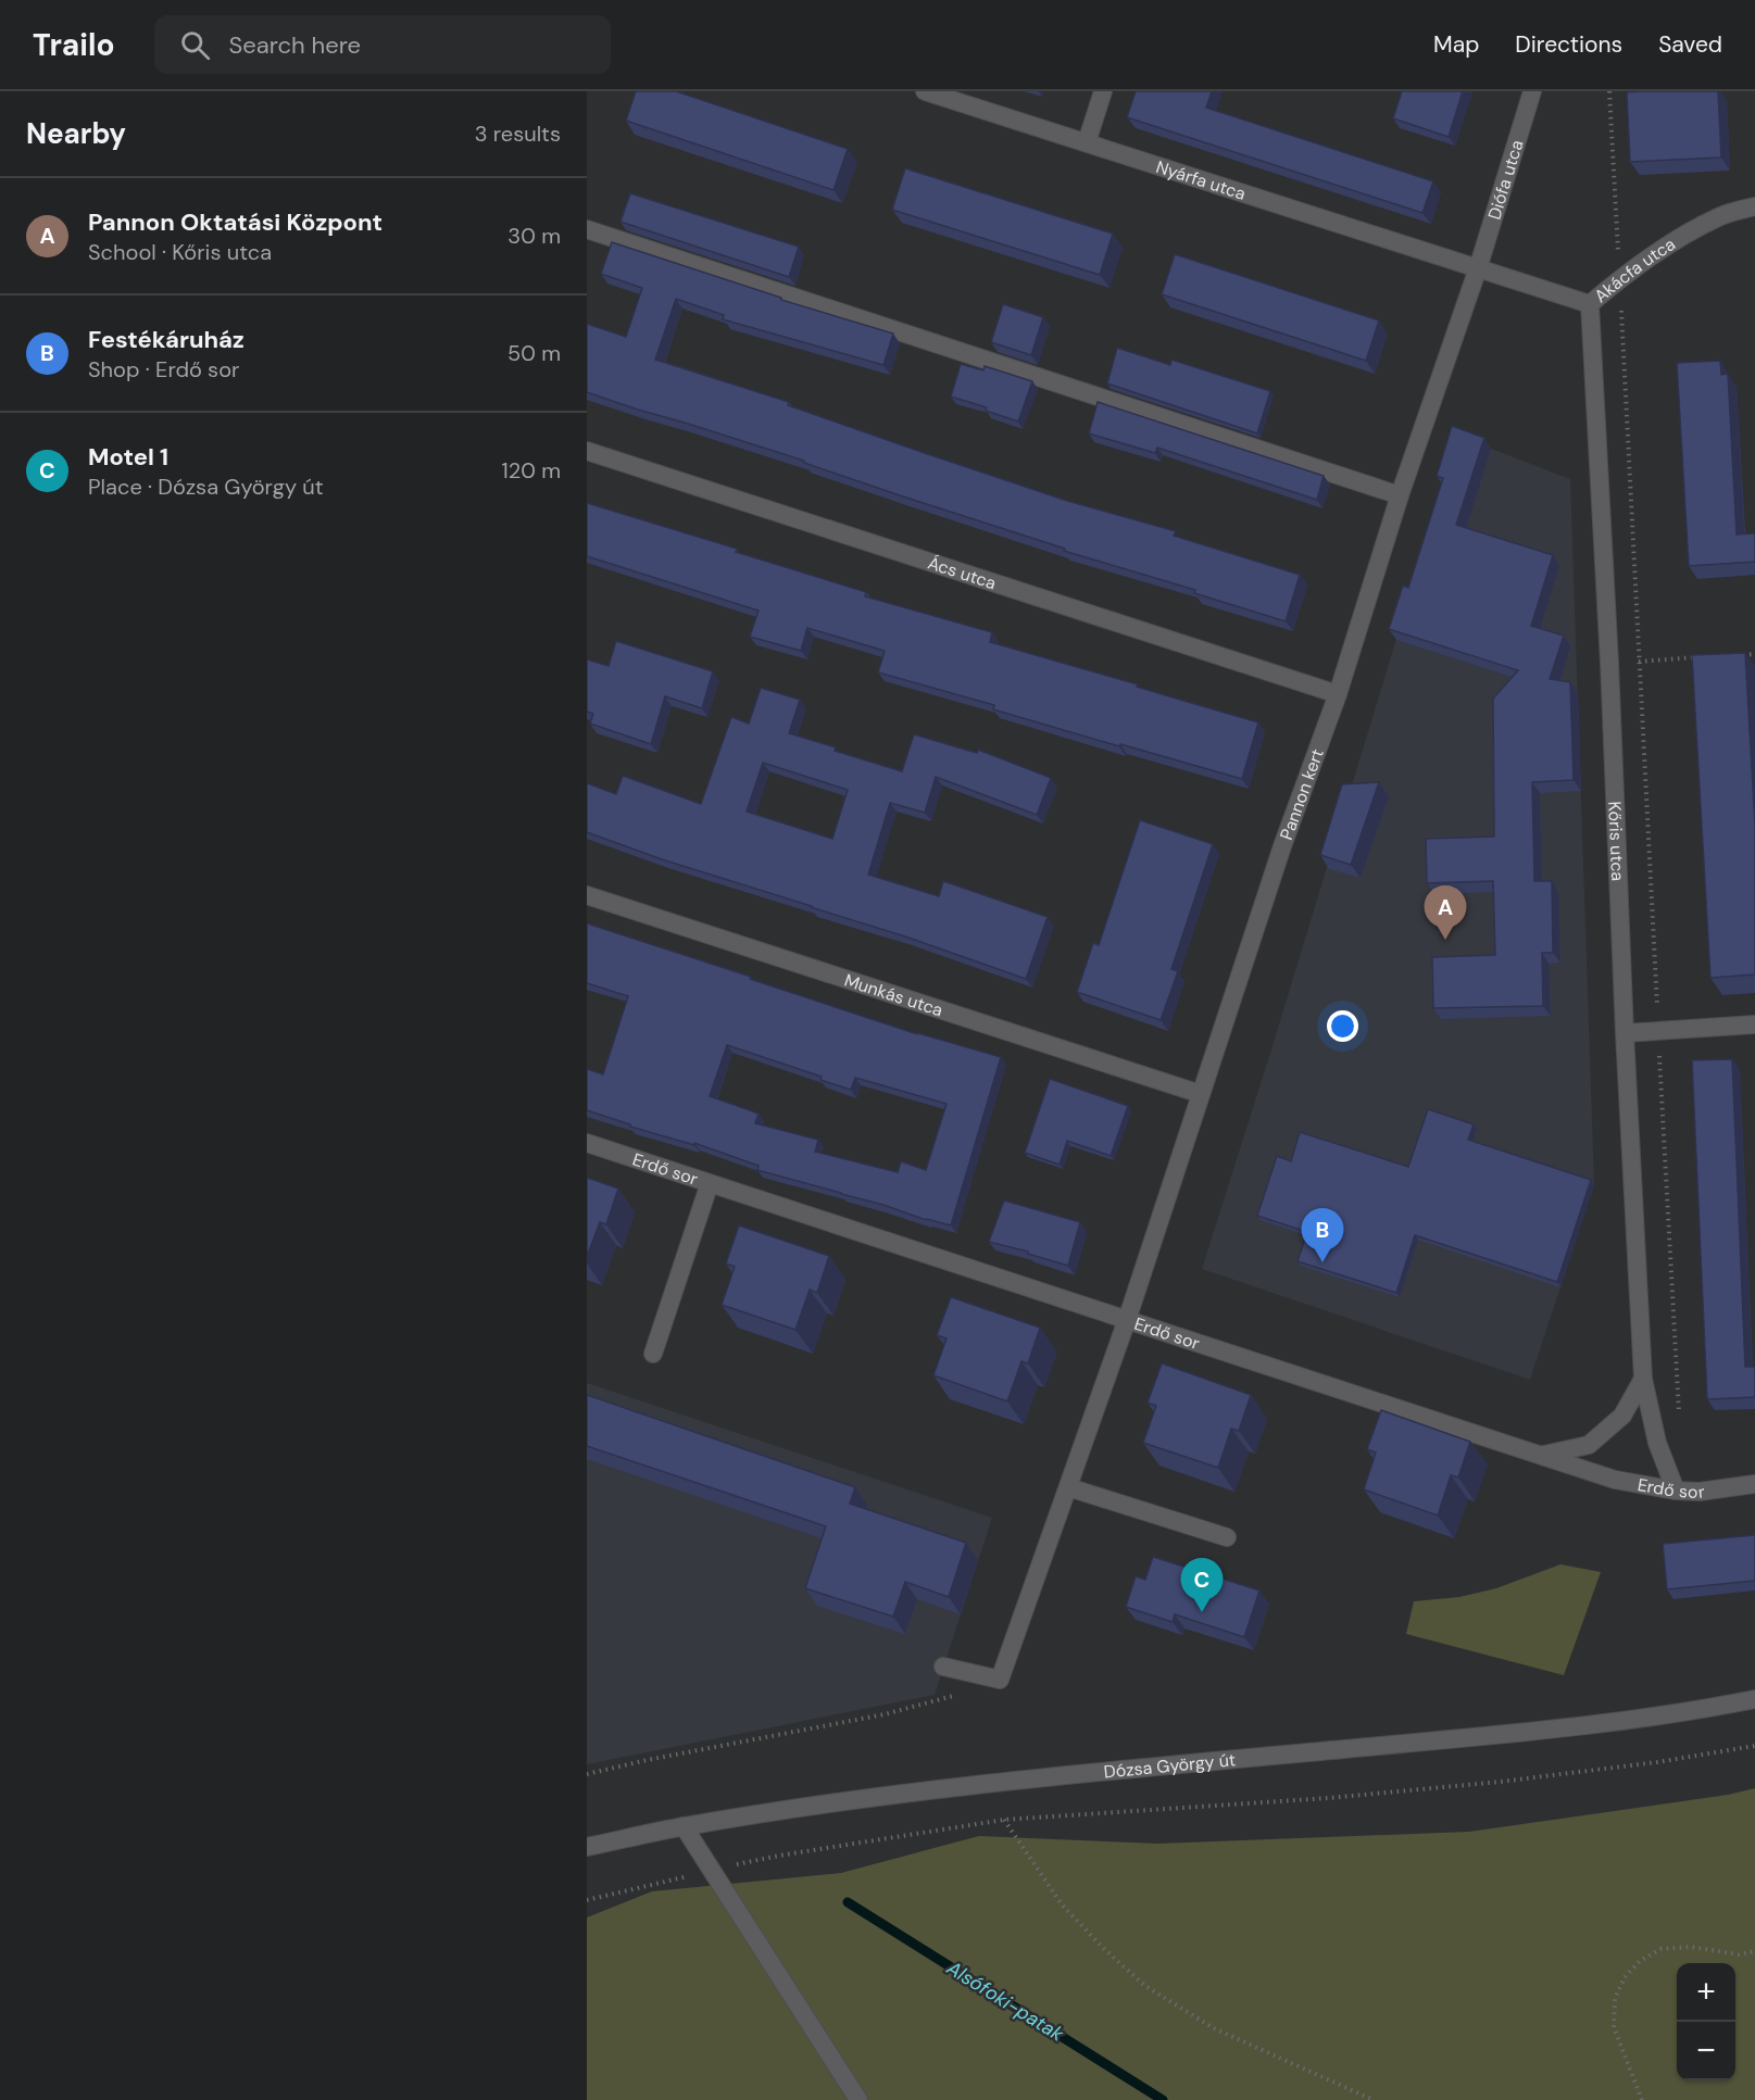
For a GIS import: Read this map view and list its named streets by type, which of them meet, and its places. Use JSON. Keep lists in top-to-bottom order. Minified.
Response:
{"streets":{"street":["Nyárfa utca","Diófa utca","Akácfa utca","Ács utca","Pannon kert","Kőris utca","Munkás utca","Erdő sor","Dózsa György út"]},"crossings":[["Nyárfa utca","Diófa utca"],["Nyárfa utca","Akácfa utca"],["Nyárfa utca","Pannon kert"],["Diófa utca","Akácfa utca"],["Diófa utca","Pannon kert"],["Akácfa utca","Pannon kert"],["Akácfa utca","Kőris utca"],["Ács utca","Pannon kert"],["Pannon kert","Munkás utca"],["Pannon kert","Erdő sor"],["Kőris utca","Erdő sor"]],"water":["Alsófoki-patak"],"page":{"header":"Trailo","search":"Search here","nav":["Map","Directions","Saved"],"heading":["Nearby","3 results"],"list":[{"mark":"A","name":"Pannon Oktatási Központ","note":"School · Kőris utca","value":"30 m"},{"mark":"B","name":"Festékáruház","note":"Shop · Erdő sor","value":"50 m"},{"mark":"C","name":"Motel 1","note":"Place · Dózsa György út","value":"120 m"}],"pins":["A","B","C"],"map_buttons":["+","−"]}}
